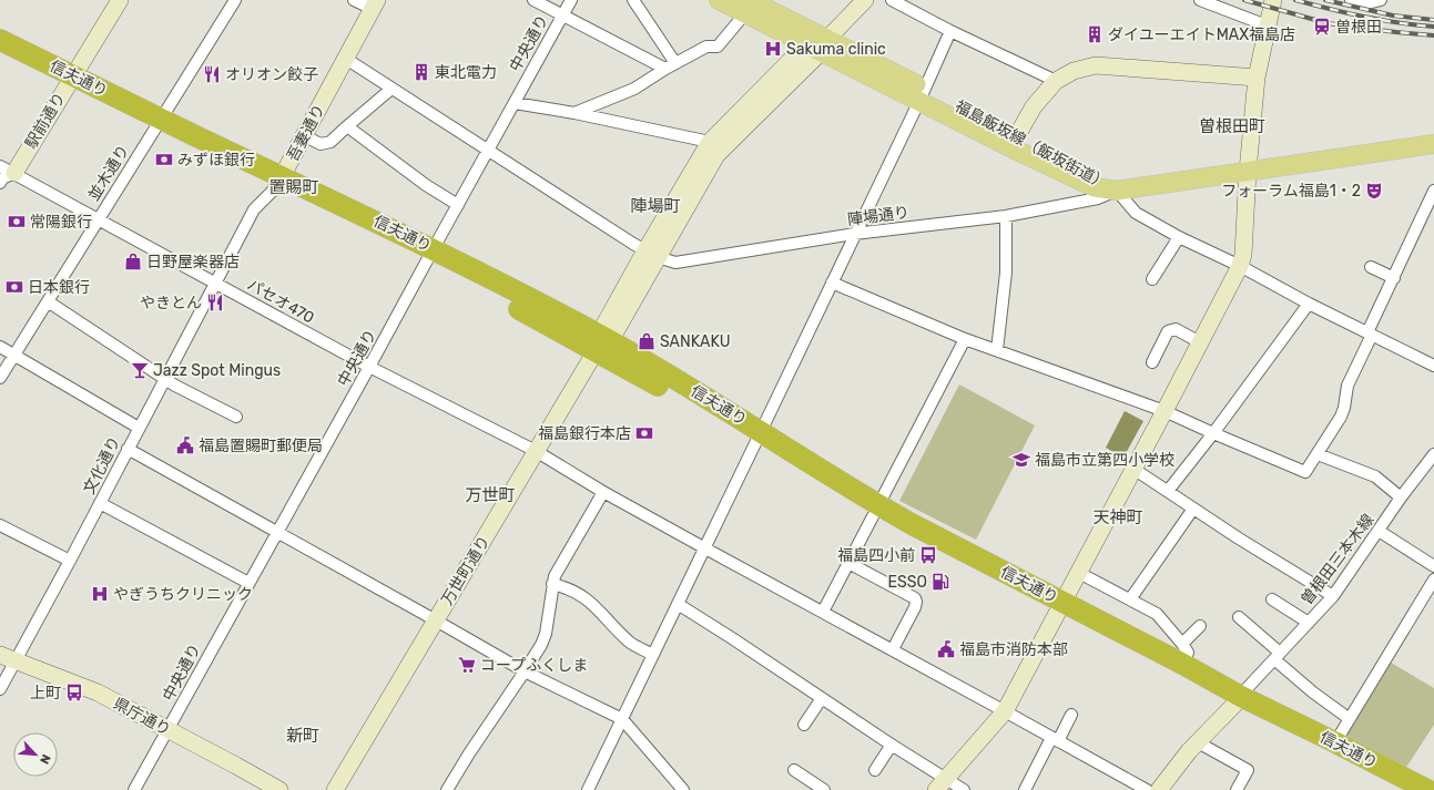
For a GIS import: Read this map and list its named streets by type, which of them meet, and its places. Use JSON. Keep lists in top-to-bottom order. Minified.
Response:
{"streets":{"highway":["信夫通り"],"main road":["福島飯坂線（飯坂街道）"],"street":["中央通り","駅前通り","吾妻通り","並木通り","陣場通り","パセオ470","文化通り","曽根田三本木線","万世町通り","県庁通り"]},"crossings":[["中央通り","信夫通り"],["中央通り","陣場通り"],["中央通り","パセオ470"],["中央通り","県庁通り"],["信夫通り","駅前通り"],["信夫通り","吾妻通り"],["信夫通り","並木通り"],["信夫通り","曽根田三本木線"],["信夫通り","万世町通り"],["駅前通り","パセオ470"],["吾妻通り","陣場通り"],["吾妻通り","パセオ470"],["吾妻通り","文化通り"],["福島飯坂線（飯坂街道）","陣場通り"],["並木通り","パセオ470"],["陣場通り","万世町通り"],["パセオ470","文化通り"],["パセオ470","万世町通り"],["文化通り","県庁通り"]],"districts":["曽根田町","置賜町","陣場町","万世町","天神町","新町"],"places":{"station":["曽根田"],"building":["ダイユーエイトMAX福島店","東北電力"],"hospital":["Sakuma clinic","やぎうちクリニック"],"restaurant":["オリオン餃子","やきとん"],"bank":["みずほ銀行","常陽銀行","日本銀行","福島銀行本店"],"theatre":["フォーラム福島1・2"],"shop":["日野屋楽器店","SANKAKU"],"bar":["Jazz Spot Mingus"],"public building":["福島置賜町郵便局","福島市消防本部"],"school or university":["福島市立第四小学校"],"bus stop":["福島四小前","上町"],"fuel station":["ESSO"],"supermarket":["コープふくしま"]},"north":"bottom right"}
